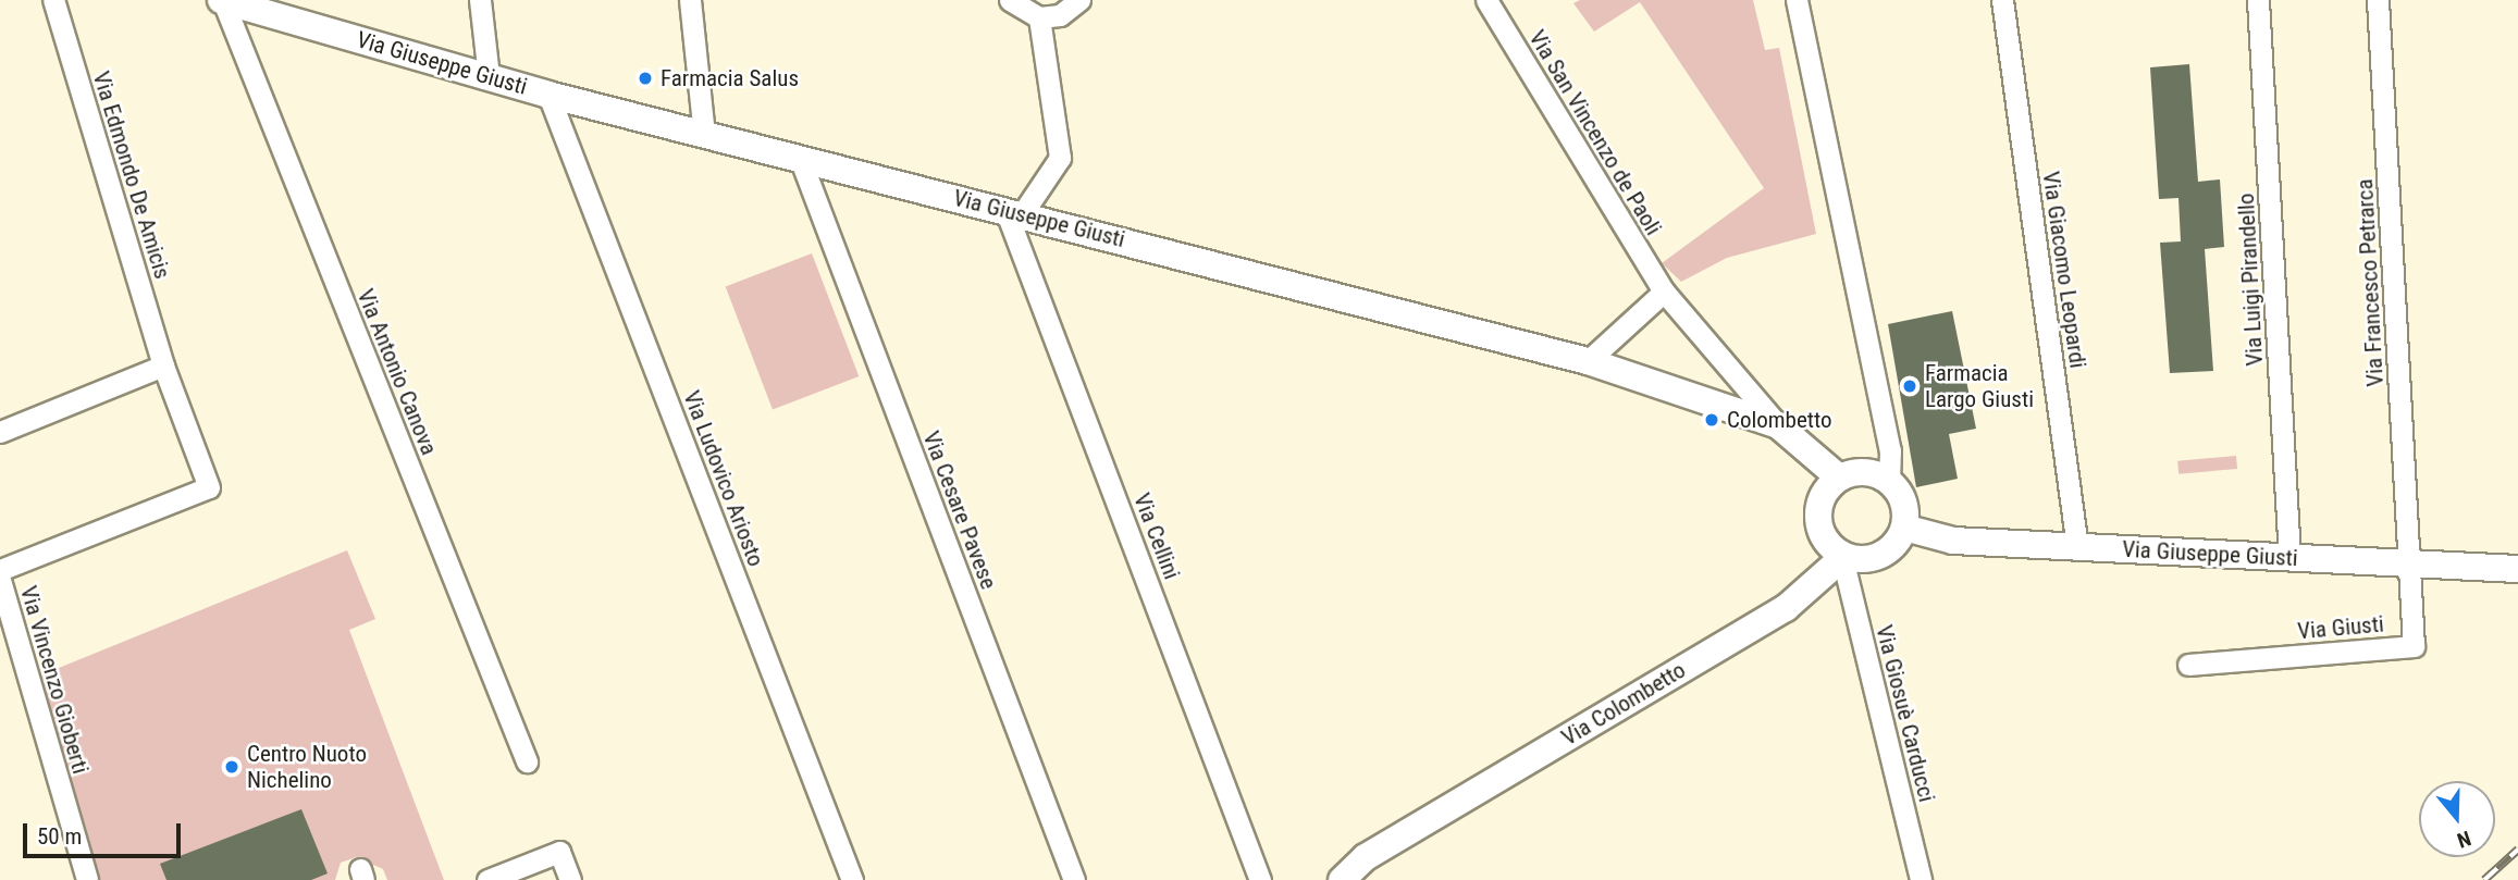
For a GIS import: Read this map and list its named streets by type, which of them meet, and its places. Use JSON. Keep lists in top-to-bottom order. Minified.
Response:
{"streets":{"street":["Via Giuseppe Giusti","Via San Vincenzo de Paoli","Via Edmondo De Amicis","Via Giacomo Leopardi","Via Luigi Pirandello","Via Francesco Petrarca","Via Antonio Canova","Via Ludovico Ariosto","Via Cesare Pavese","Via Cellini","Via Giusti","Via Vincenzo Gioberti","Via Colombetto","Via Giosuè Carducci"]},"crossings":[["Via Giuseppe Giusti","Via San Vincenzo de Paoli"],["Via Giuseppe Giusti","Via Giacomo Leopardi"],["Via Giuseppe Giusti","Via Luigi Pirandello"],["Via Giuseppe Giusti","Via Francesco Petrarca"],["Via Giuseppe Giusti","Via Antonio Canova"],["Via Giuseppe Giusti","Via Ludovico Ariosto"],["Via Giuseppe Giusti","Via Cesare Pavese"],["Via Giuseppe Giusti","Via Cellini"],["Via Giuseppe Giusti","Via Giusti"],["Via Giuseppe Giusti","Via Colombetto"],["Via Giuseppe Giusti","Via Giosuè Carducci"],["Via Francesco Petrarca","Via Giusti"],["Via Colombetto","Via Giosuè Carducci"]],"places":["Farmacia Salus","Farmacia Largo Giusti","Colombetto","Centro Nuoto Nichelino"],"scale_bar":"50 m","north":"bottom"}
